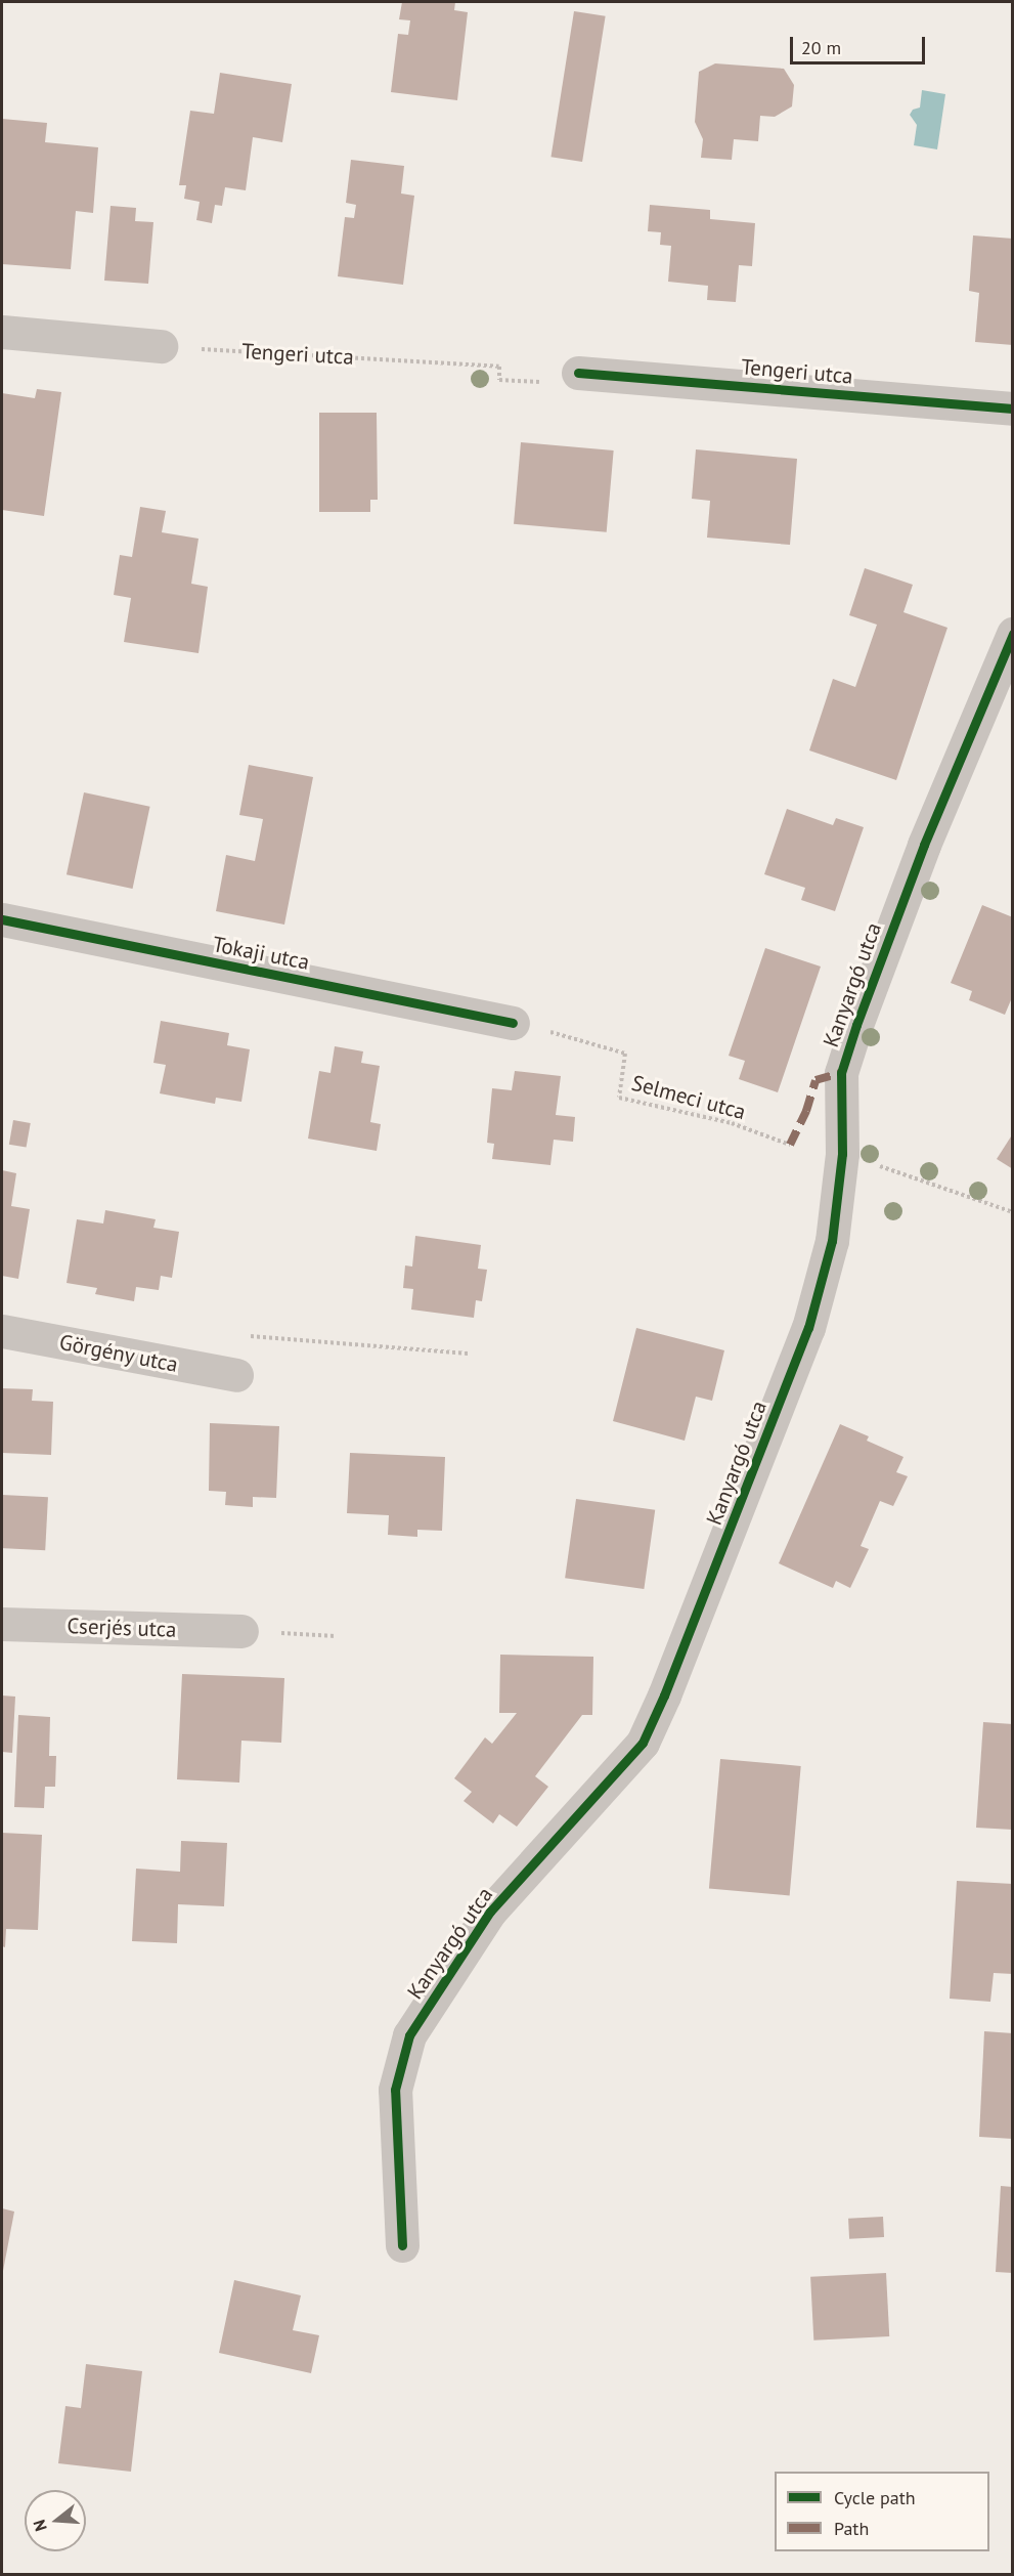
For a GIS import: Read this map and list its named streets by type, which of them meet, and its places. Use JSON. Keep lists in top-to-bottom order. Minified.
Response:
{"streets":{"street":["Tengeri utca","Tokaji utca","Kanyargó utca","Görgény utca","Cserjés utca"],"path":["Selmeci utca"]},"crossings":[["Tokaji utca","Selmeci utca"]],"legend":["Cycle path","Path"],"scale_bar":"20 m","north":"left"}
